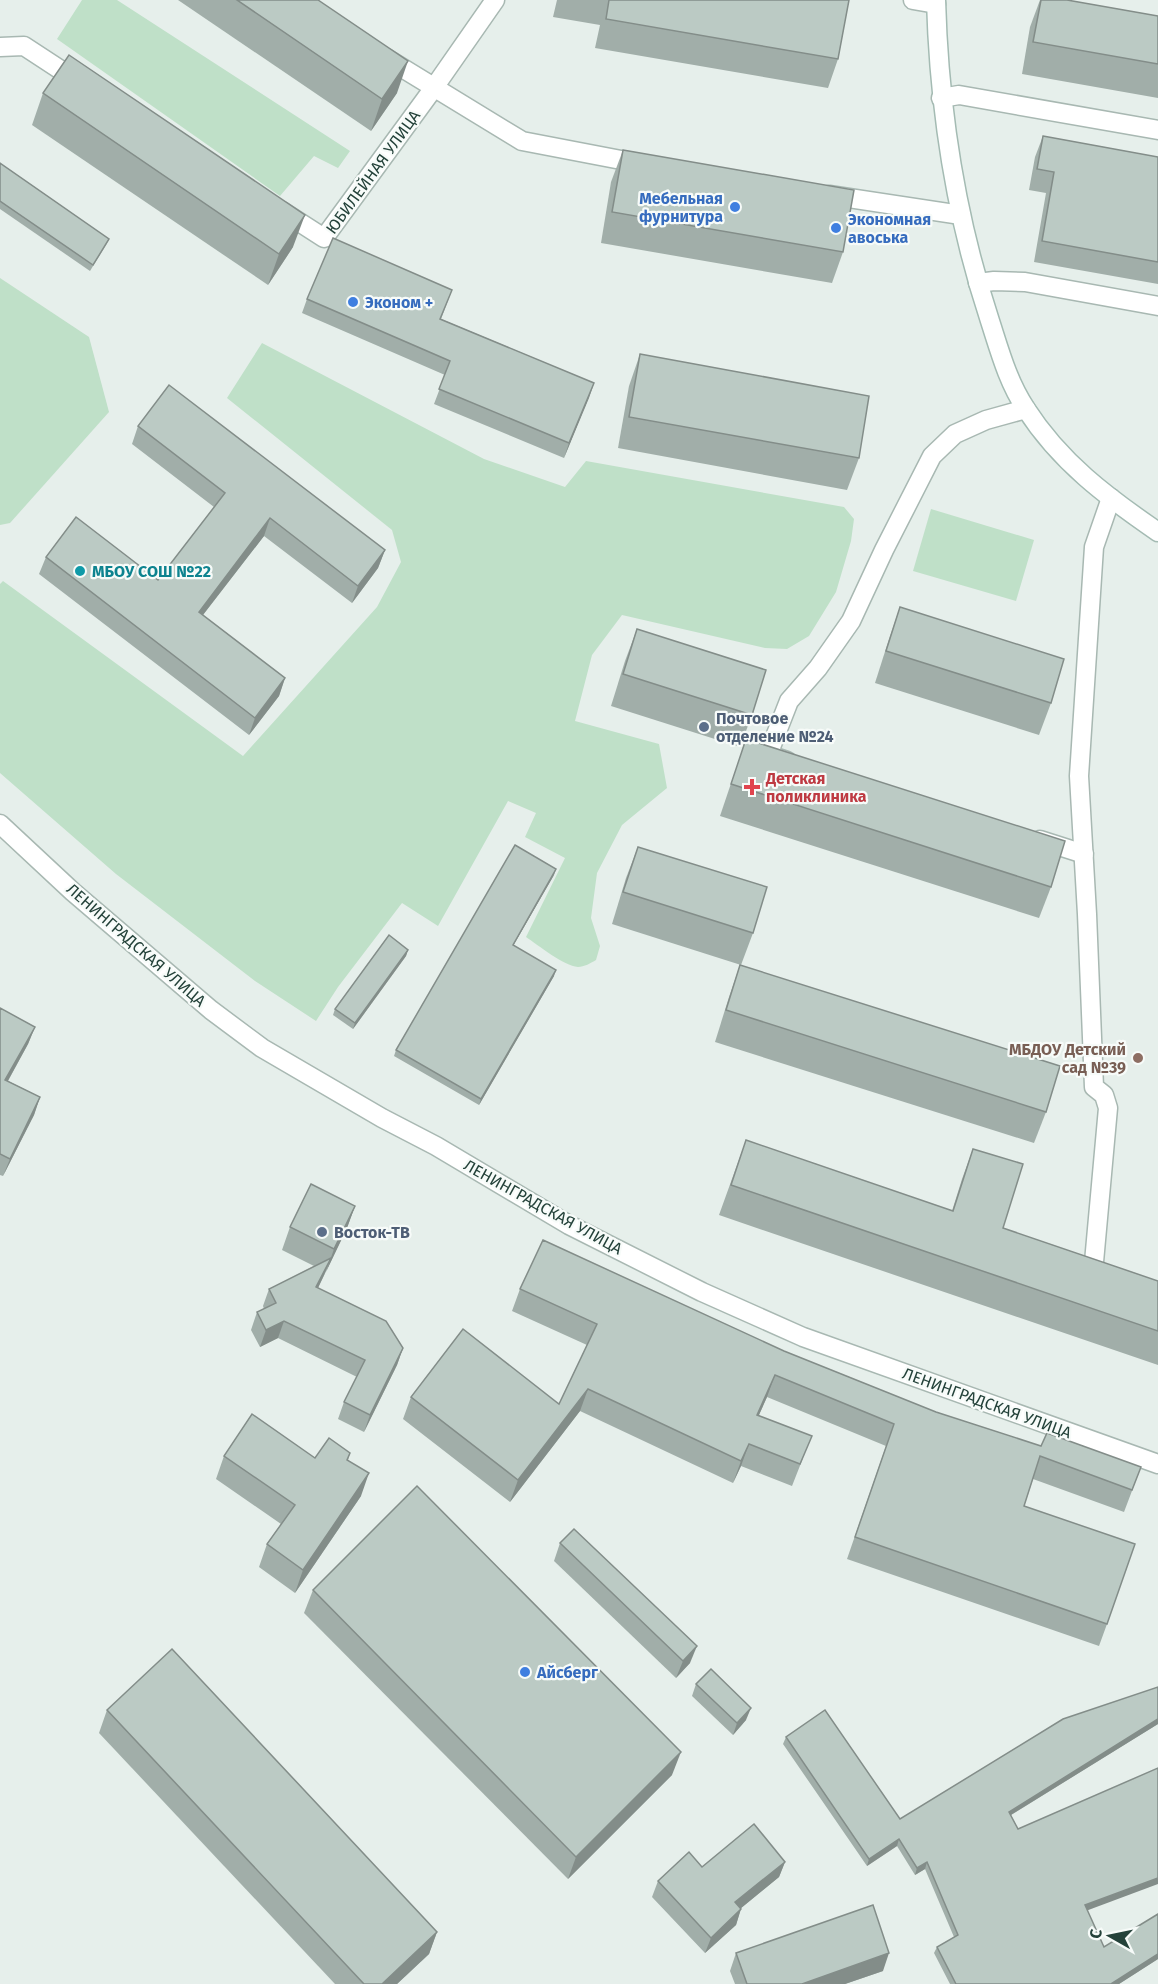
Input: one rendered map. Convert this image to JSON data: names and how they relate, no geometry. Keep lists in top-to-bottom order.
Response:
{
  "streets": {
    "street": ["ЮБИЛЕЙНАЯ УЛИЦА", "ЛЕНИНГРАДСКАЯ УЛИЦА"]
  },
  "places": {
    "other": [
      "Мебельная фурнитура",
      "Экономная авоська",
      "Эконом +",
      "МБОУ СОШ №22",
      "Почтовое отделение №24",
      "МБДОУ Детский сад №39",
      "Восток-ТВ",
      "Айсберг"
    ],
    "health": ["Детская поликлиника"]
  },
  "north": "left"
}
